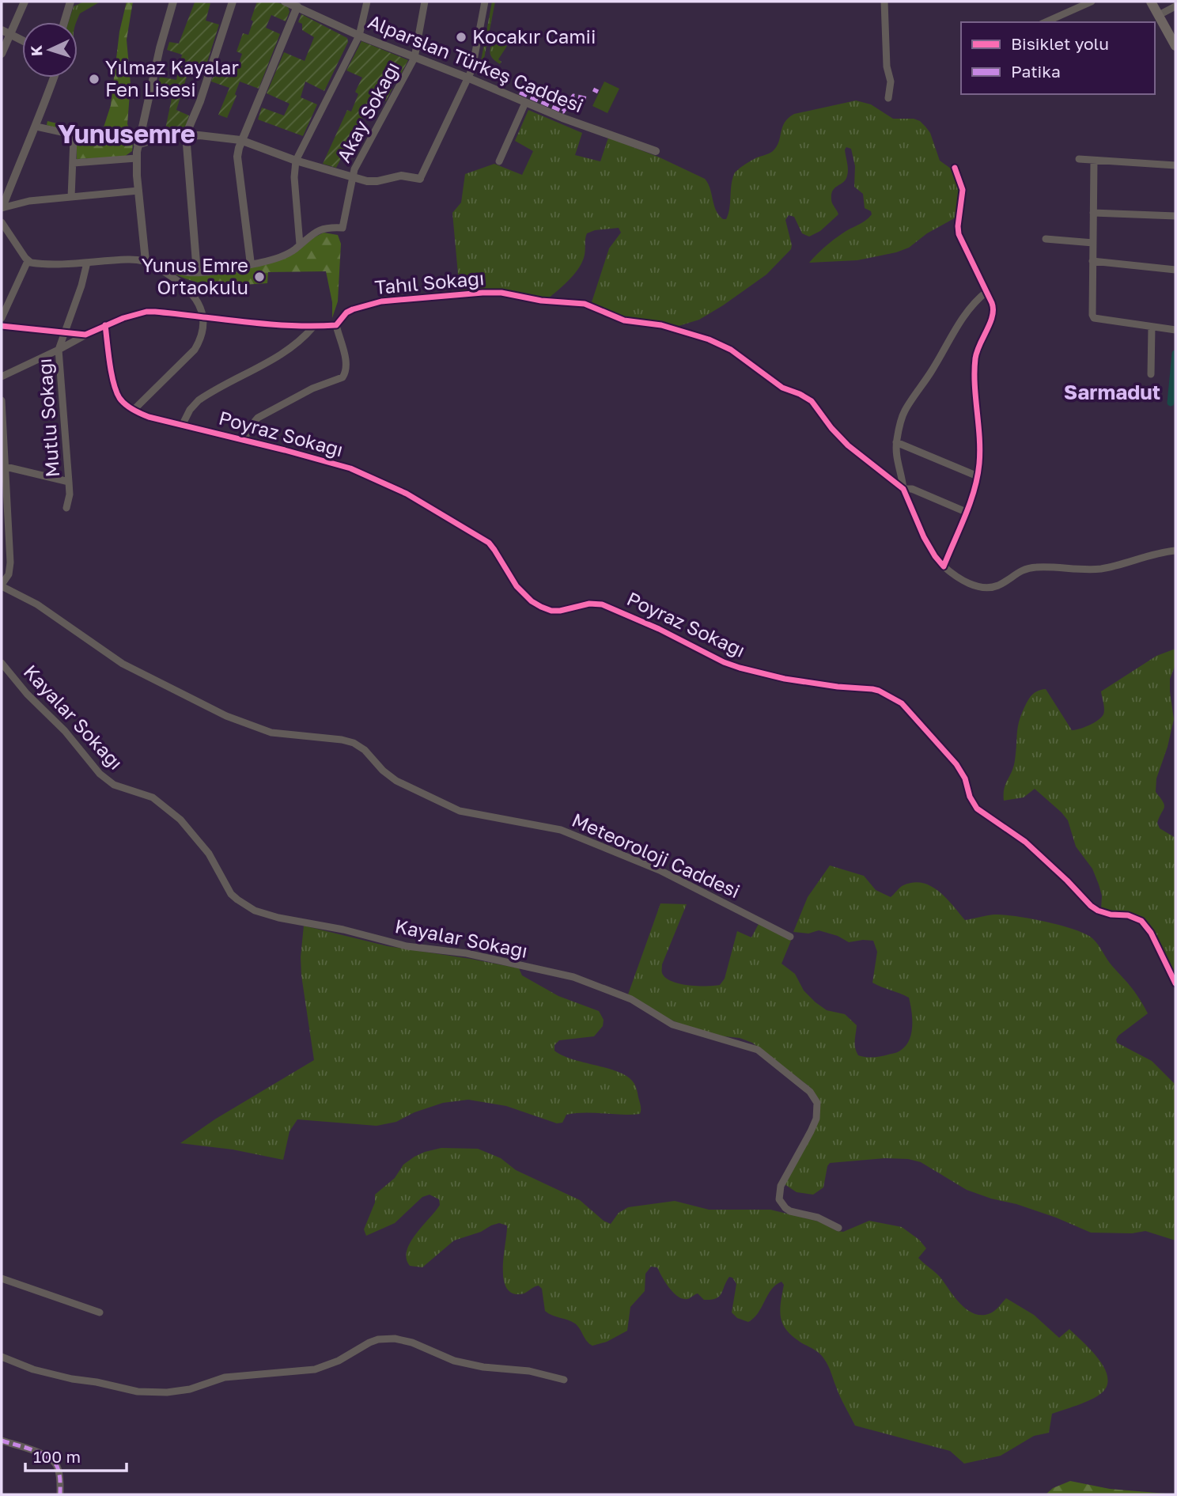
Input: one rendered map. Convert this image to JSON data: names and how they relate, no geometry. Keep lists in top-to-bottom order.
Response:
{
  "streets": {
    "street": [
      "Alparslan Türkeş Caddesi",
      "Akay Sokağı",
      "Tahıl Sokağı",
      "Mutlu Sokağı",
      "Poyraz Sokağı",
      "Kayalar Sokağı",
      "Meteoroloji Caddesi"
    ]
  },
  "crossings": [
    ["Alparslan Türkeş Caddesi", "Akay Sokağı"]
  ],
  "districts": ["Yunusemre", "Sarmadut"],
  "places": ["Kocakır Camii", "Yılmaz Kayalar Fen Lisesi", "Yunus Emre Ortaokulu"],
  "legend": ["Bisiklet yolu", "Patika"],
  "scale_bar": "100 m",
  "north": "left"
}
